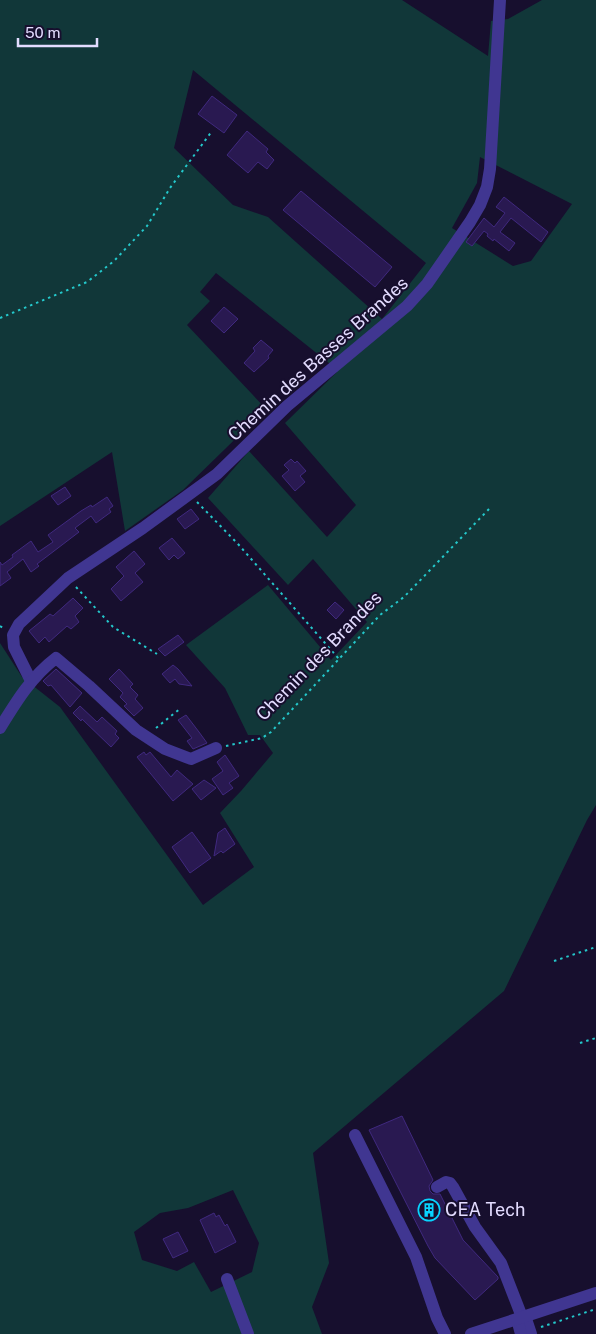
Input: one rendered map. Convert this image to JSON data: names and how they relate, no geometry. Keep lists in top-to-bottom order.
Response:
{
  "streets": {
    "street": ["Chemin des Basses Brandes"],
    "path": ["Chemin des Brandes"]
  },
  "places": {
    "building": ["CEA Tech"]
  },
  "scale_bar": "50 m"
}
